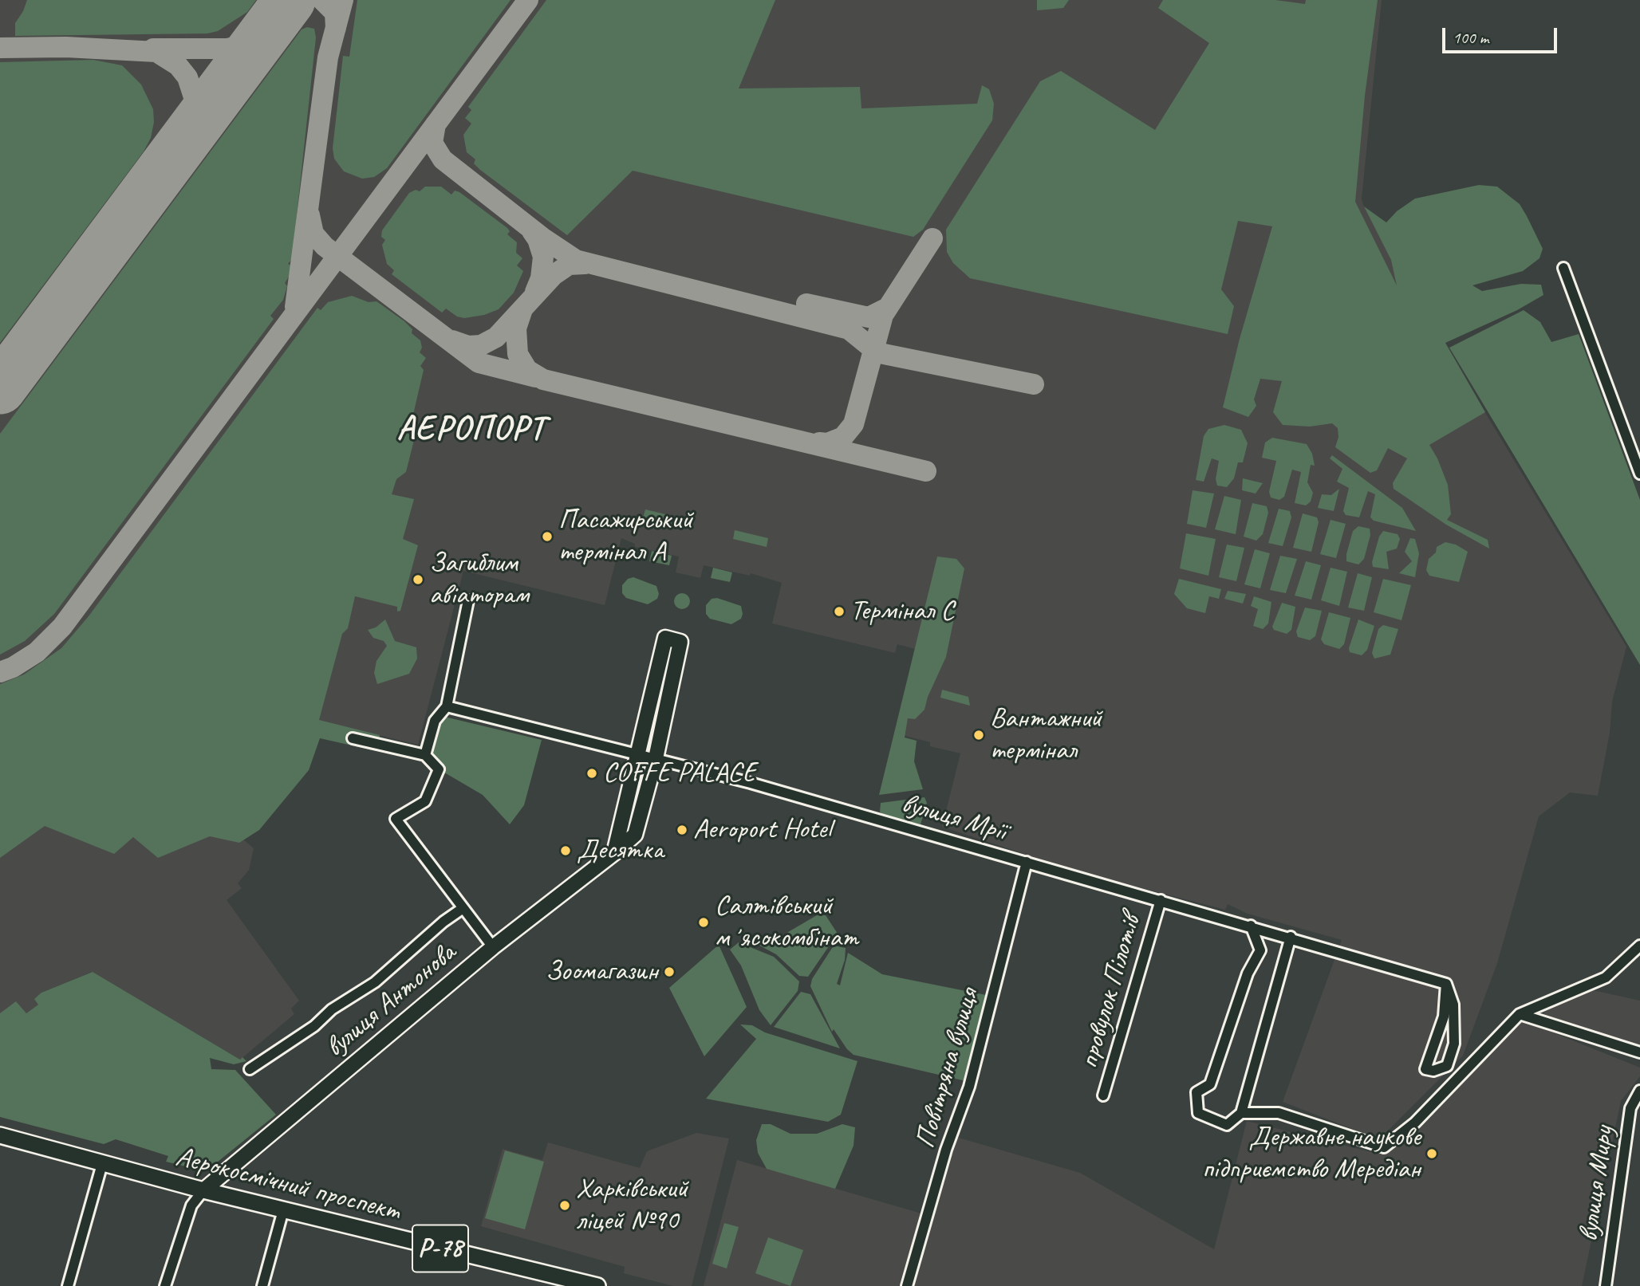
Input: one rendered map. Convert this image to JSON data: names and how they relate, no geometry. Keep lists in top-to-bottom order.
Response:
{
  "streets": {
    "highway": ["Аерокосмічний проспект", "Р-78"],
    "main road": ["вулиця Антонова"],
    "street": [
      "вулиця Мрії",
      "провулок Пілотів",
      "Повітряна вулиця",
      "вулиця Миру"
    ]
  },
  "crossings": [
    ["вулиця Мрії", "провулок Пілотів"],
    ["вулиця Мрії", "вулиця Антонова"],
    ["вулиця Мрії", "Повітряна вулиця"],
    ["вулиця Антонова", "Аерокосмічний проспект"]
  ],
  "districts": ["АЕРОПОРТ"],
  "places": [
    "Пасажирський термінал A",
    "Загиблим авіаторам",
    "Термінал C",
    "Вантажний термінал",
    "COFFE PALACE",
    "Aeroport Hotel",
    "Десятка",
    "Салтівський мʼясокомбінат",
    "Зоомагазин",
    "Державне наукове підприємство Мередіан",
    "Харківський ліцей №90"
  ],
  "scale_bar": "100 m"
}
